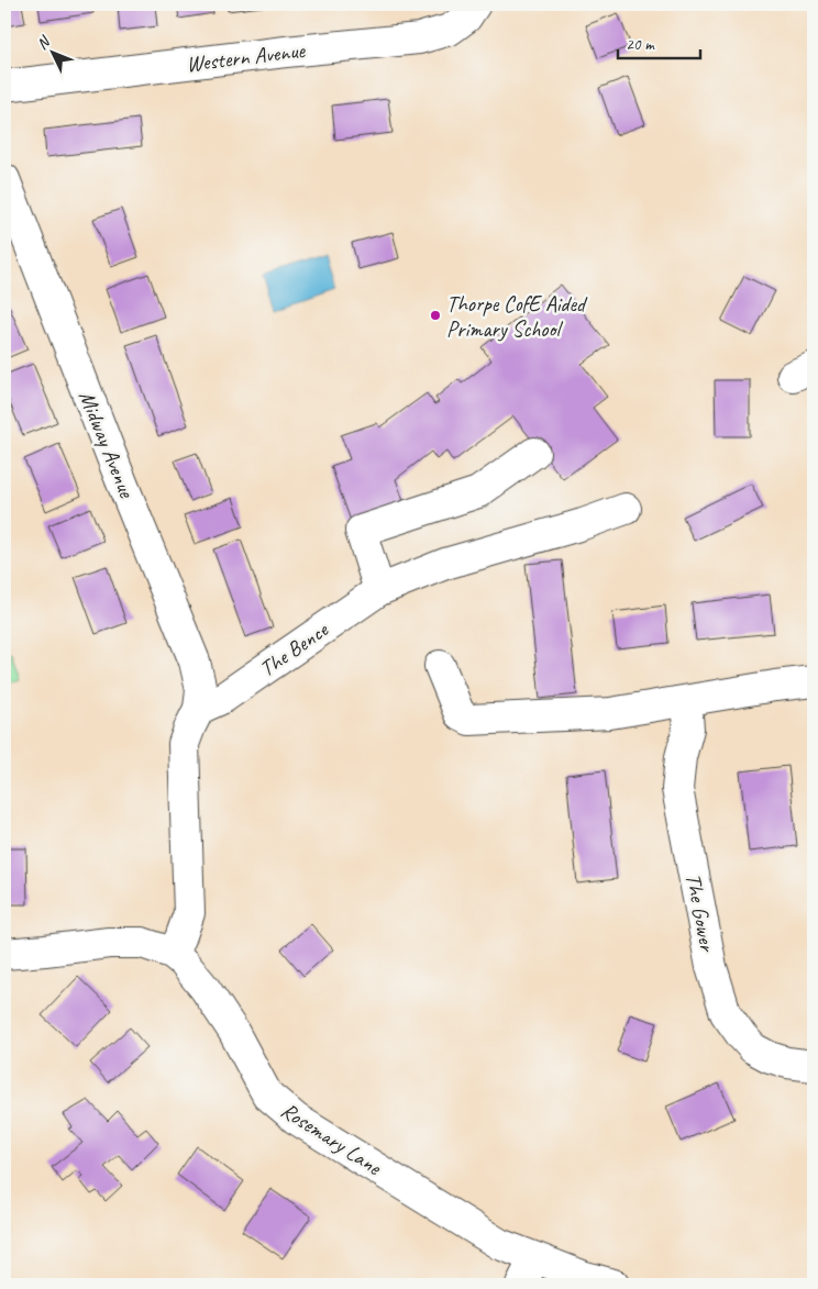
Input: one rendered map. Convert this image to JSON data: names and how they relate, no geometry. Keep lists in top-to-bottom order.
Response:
{
  "streets": {
    "street": [
      "Western Avenue",
      "Midway Avenue",
      "The Bence",
      "The Gower",
      "Rosemary Lane"
    ]
  },
  "crossings": [
    ["Midway Avenue", "The Bence"]
  ],
  "places": ["Thorpe CofE Aided Primary School"],
  "scale_bar": "20 m",
  "north": "top left"
}
